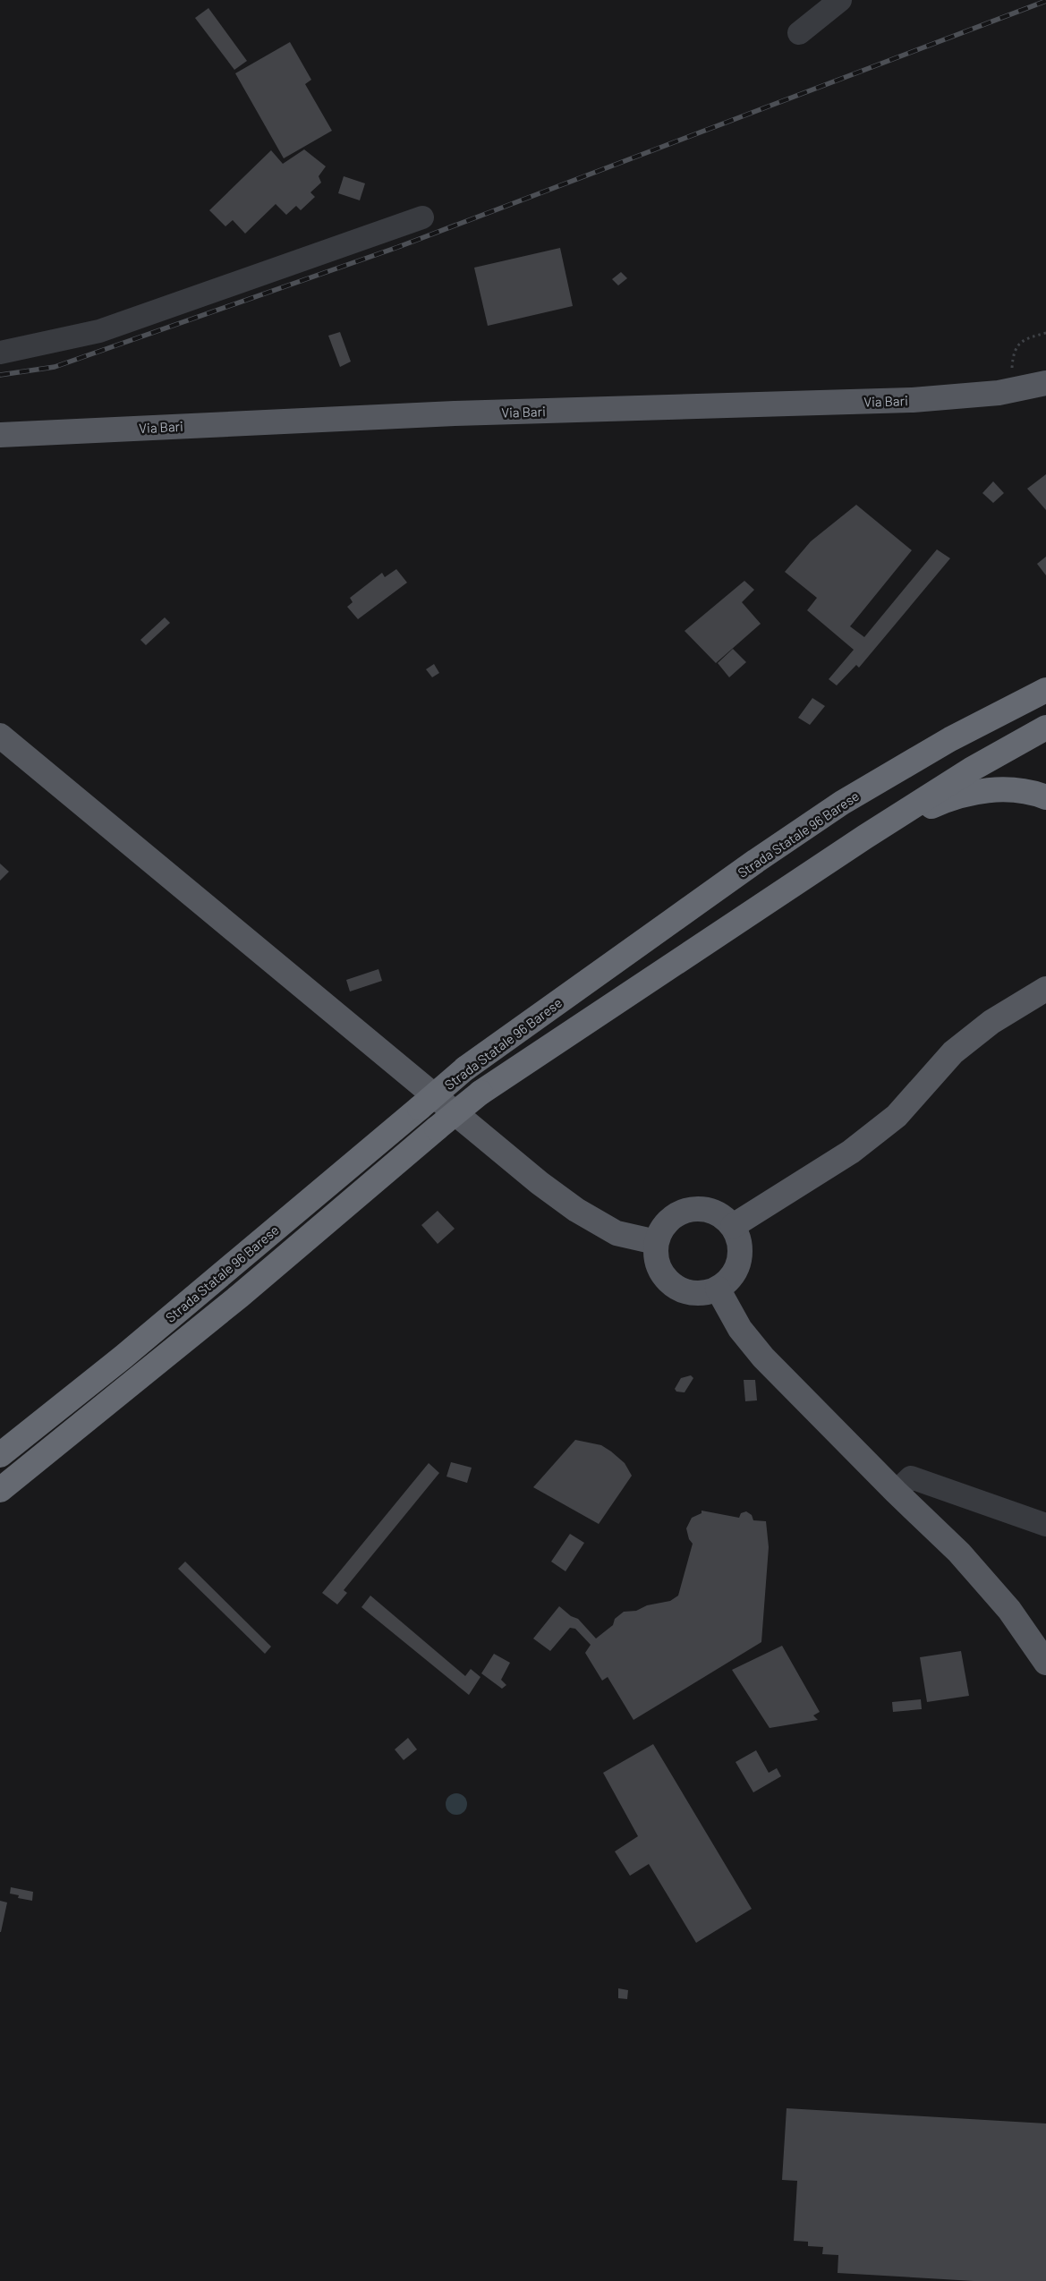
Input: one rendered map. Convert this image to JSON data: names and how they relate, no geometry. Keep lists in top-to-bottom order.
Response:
{
  "streets": {
    "highway": ["Strada Statale 96 Barese"],
    "main road": ["Via Bari"]
  }
}
